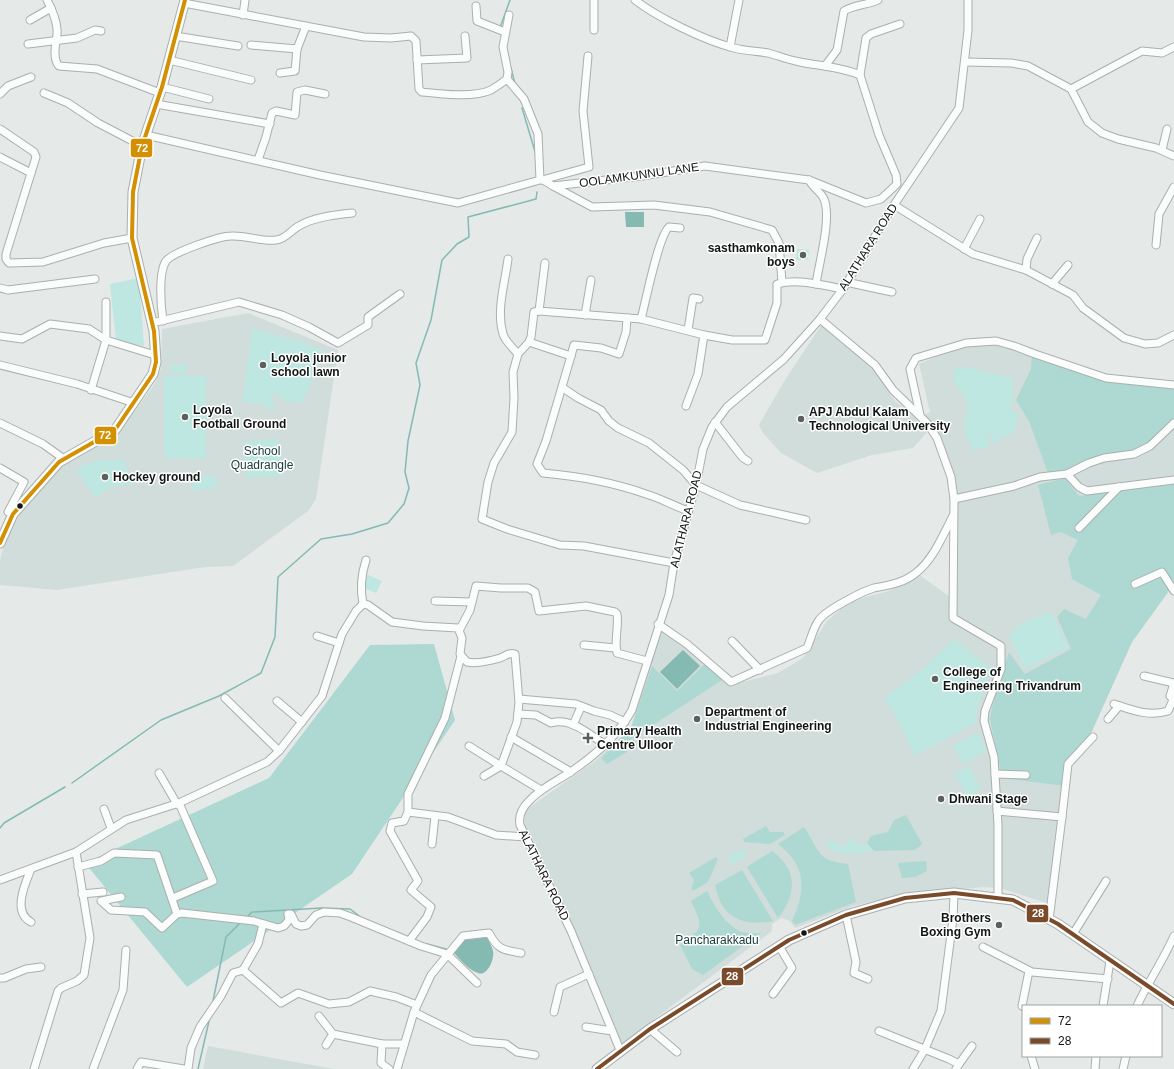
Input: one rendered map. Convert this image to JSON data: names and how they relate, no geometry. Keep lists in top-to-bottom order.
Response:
{
  "streets": {
    "street": ["OOLAMKUNNU LANE", "ALATHARA ROAD"]
  },
  "parks": ["School Quadrangle", "Pancharakkadu"],
  "places": {
    "other": [
      "sasthamkonam boys",
      "Loyola junior school lawn",
      "Loyola Football Ground",
      "APJ Abdul Kalam Technological University",
      "Hockey ground",
      "College of Engineering Trivandrum",
      "Department of Industrial Engineering",
      "Dhwani Stage",
      "Brothers Boxing Gym"
    ],
    "health": ["Primary Health Centre Ulloor"]
  },
  "lines": ["transit line 72", "transit line 28"],
  "legend": ["72", "28"]
}
